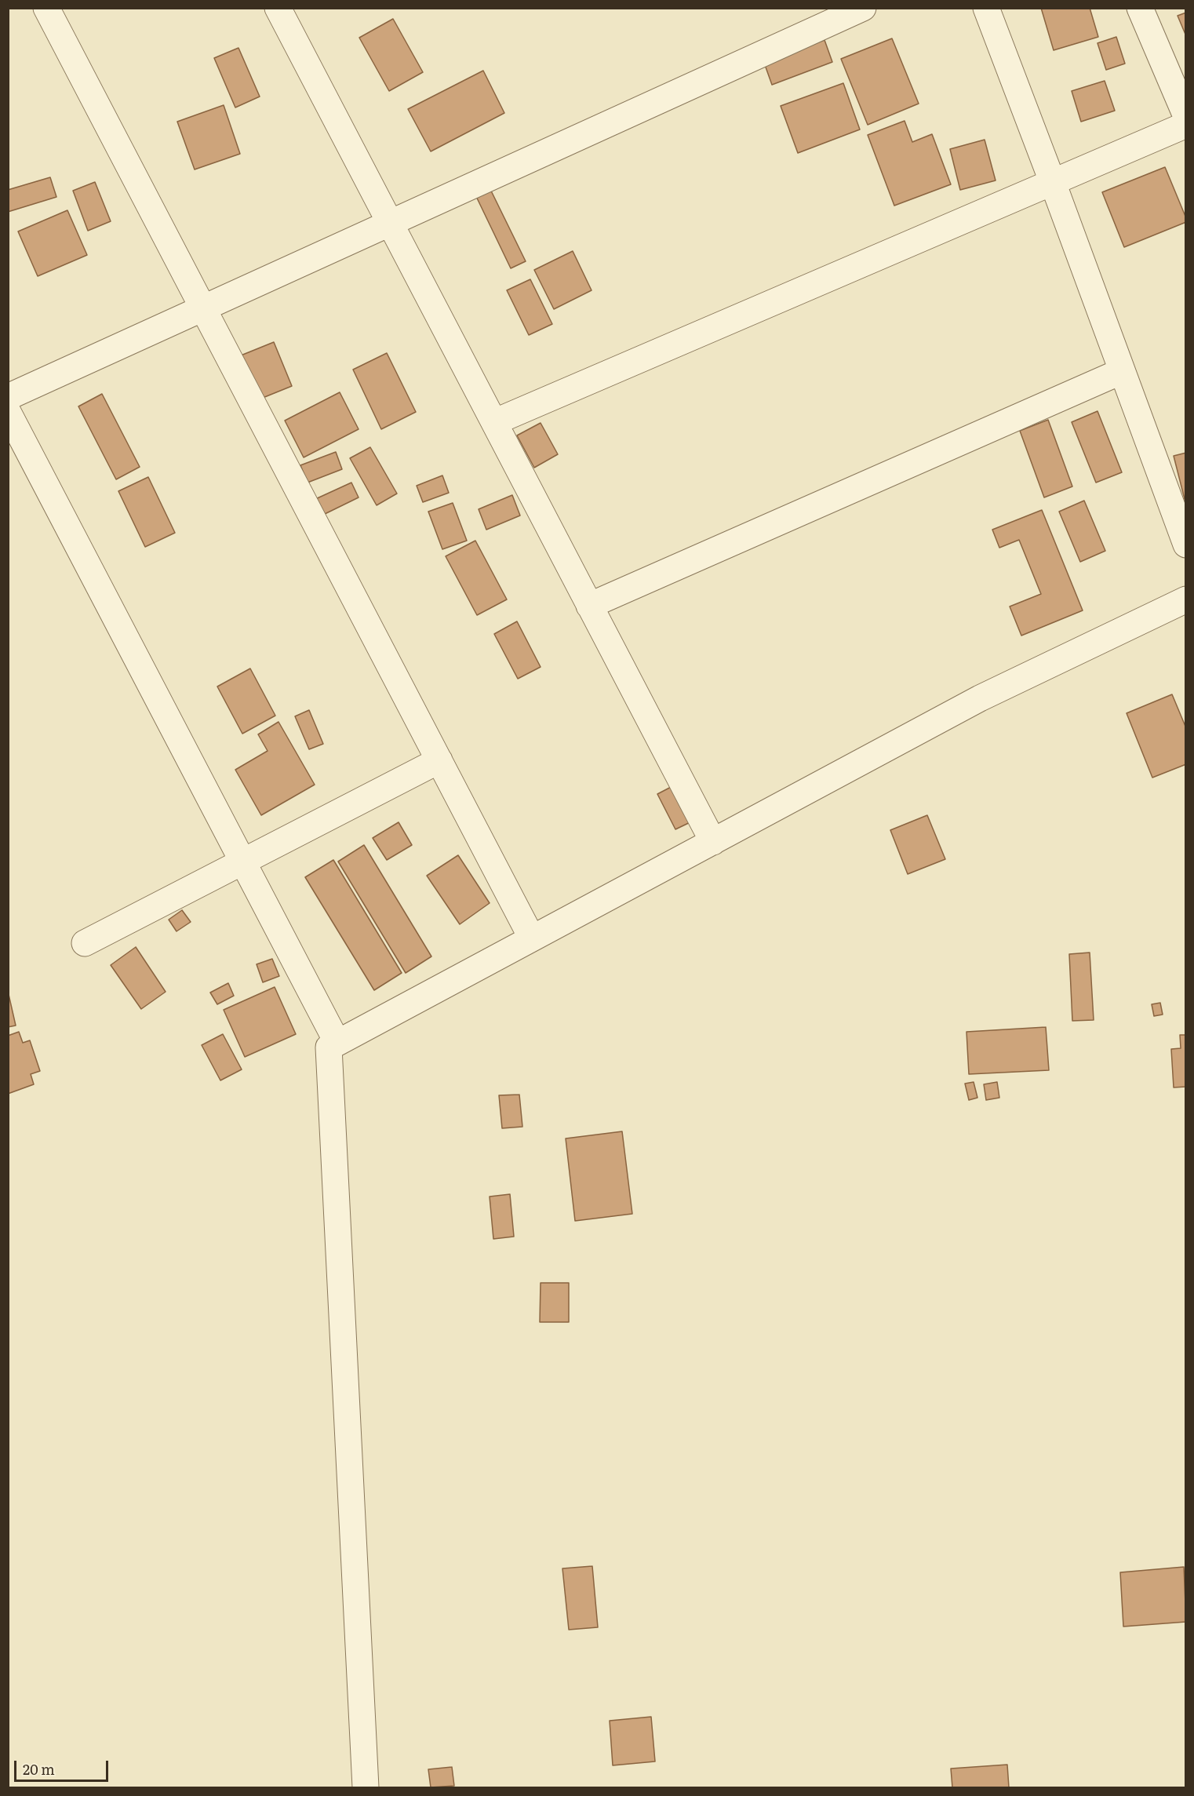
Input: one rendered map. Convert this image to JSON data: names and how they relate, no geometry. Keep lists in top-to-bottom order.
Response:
{
  "scale_bar": "20 m"
}
